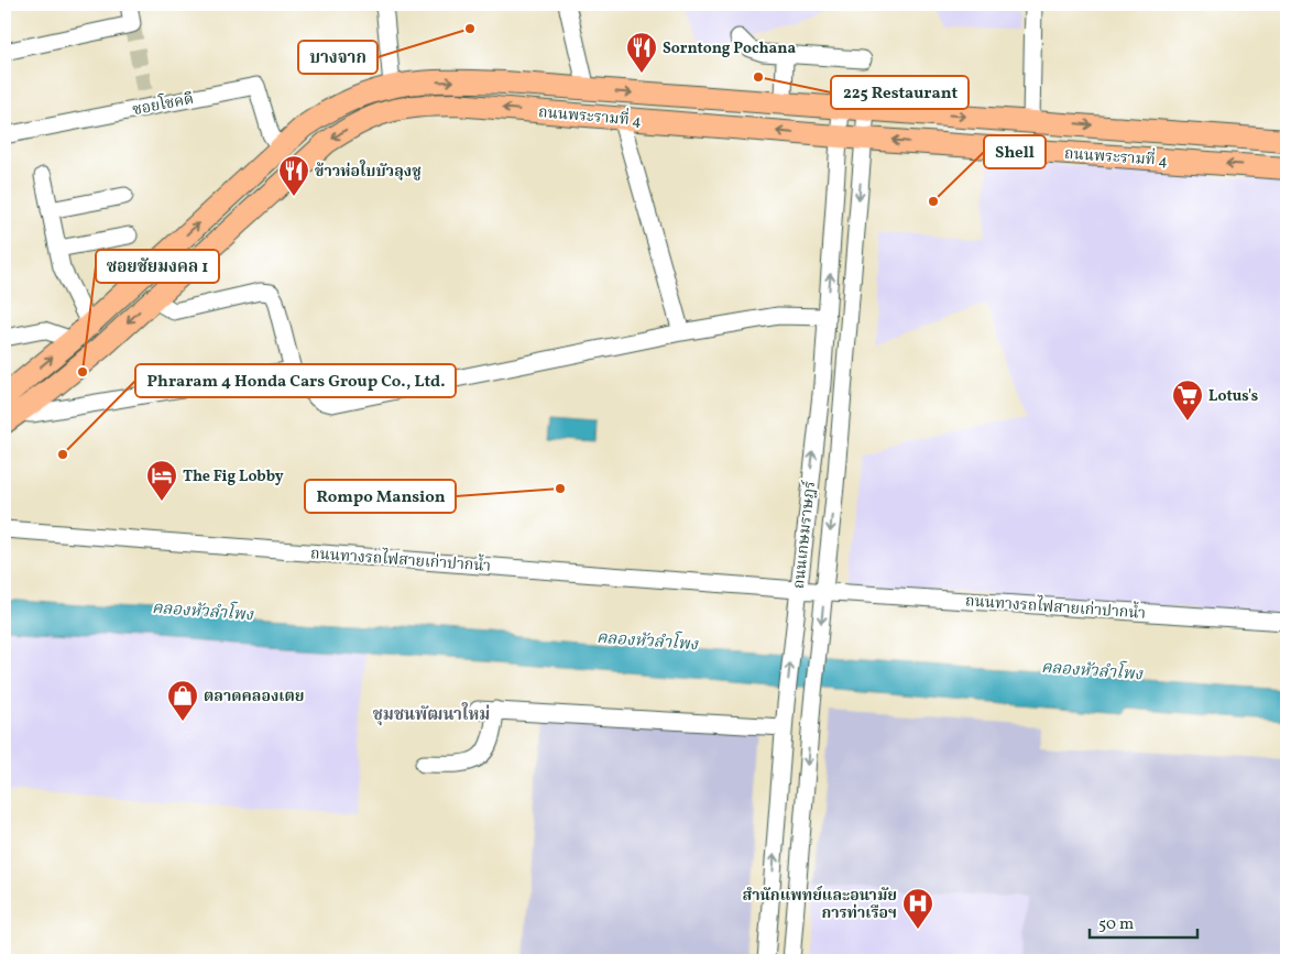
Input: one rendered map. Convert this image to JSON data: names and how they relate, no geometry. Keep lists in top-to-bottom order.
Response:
{
  "streets": {
    "main road": ["ถนนพระรามที่ 4"],
    "street": ["ซอยโชคดี", "ถนนเกษมราษฎร์", "ถนนทางรถไฟสายเก่าปากน้ำ"]
  },
  "crossings": [
    ["ซอยโชคดี", "ถนนพระรามที่ 4"],
    ["ถนนพระรามที่ 4", "ถนนเกษมราษฎร์"],
    ["ถนนเกษมราษฎร์", "ถนนทางรถไฟสายเก่าปากน้ำ"]
  ],
  "districts": ["ชุมชนพัฒนาใหม่"],
  "water": ["คลองหัวลำโพง"],
  "places": {
    "other": [
      "บางจาก",
      "225 Restaurant",
      "Shell",
      "ซอยชัยมงคล 1",
      "Phraram 4 Honda Cars Group Co., Ltd.",
      "Rompo Mansion"
    ],
    "restaurant": ["Sorntong Pochana", "ข้าวห่อใบบัวลุงชู"],
    "supermarket": ["Lotus's"],
    "hotel": ["The Fig Lobby"],
    "shop": ["ตลาดคลองเตย"],
    "hospital": ["สำนักแพทย์และอนามัย การท่าเรือฯ"]
  },
  "scale_bar": "50 m"
}
